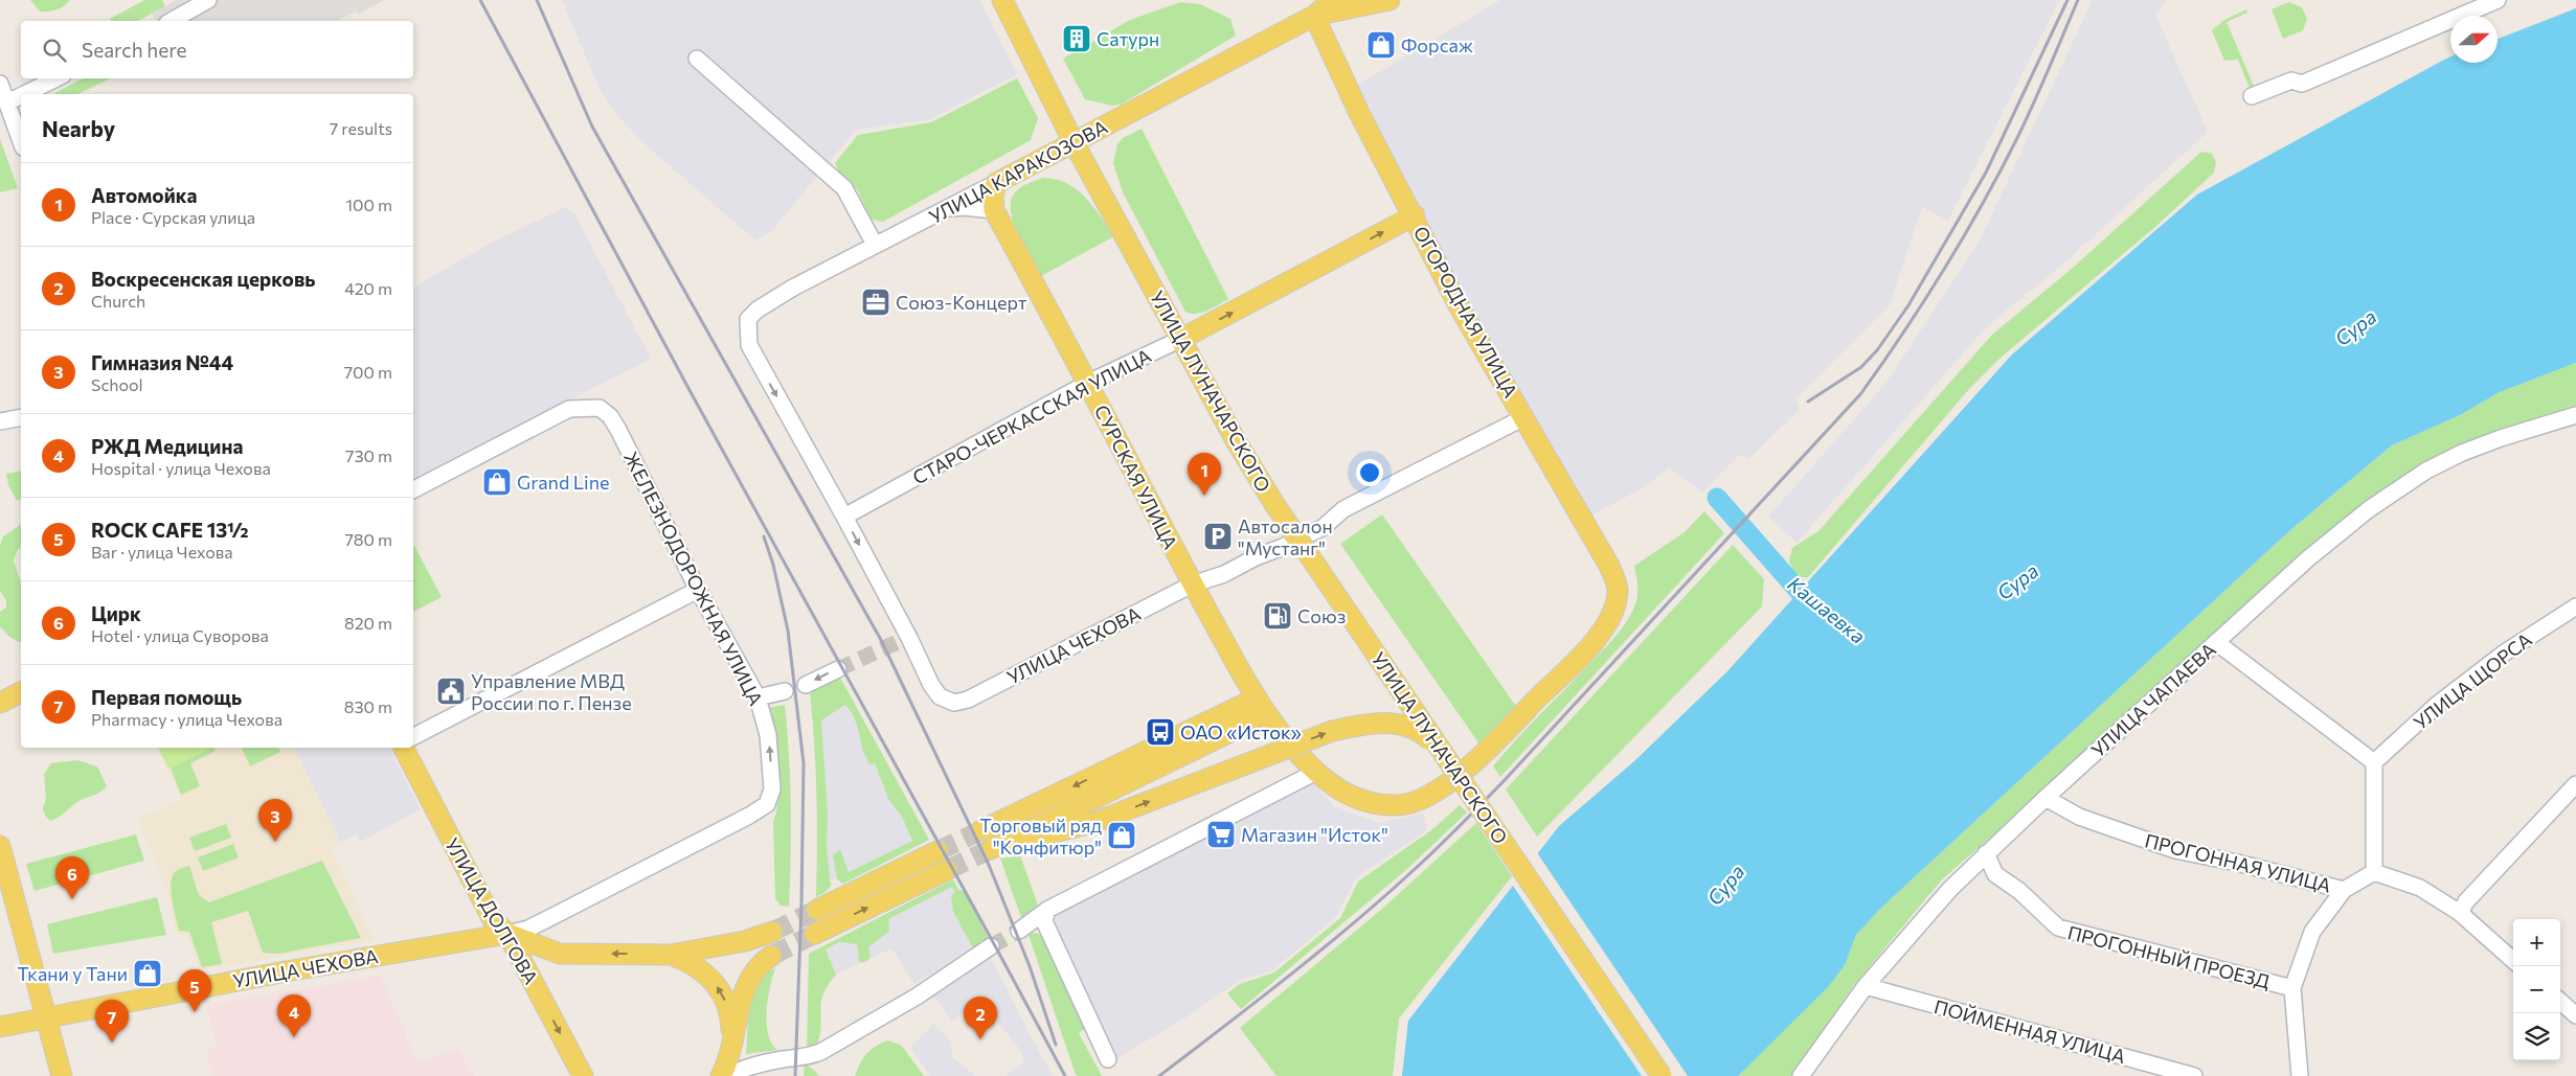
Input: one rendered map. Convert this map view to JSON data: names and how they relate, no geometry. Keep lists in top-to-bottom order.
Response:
{
  "streets": {
    "main road": [
      "УЛИЦА КАРАКОЗОВА",
      "ОГОРОДНАЯ УЛИЦА",
      "УЛИЦА ЛУНАЧАРСКОГО",
      "СТАРО-ЧЕРКАССКАЯ УЛИЦА",
      "СУРСКАЯ УЛИЦА",
      "УЛИЦА ЧЕХОВА",
      "УЛИЦА ДОЛГОВА"
    ],
    "street": [
      "ЖЕЛЕЗНОДОРОЖНАЯ УЛИЦА",
      "УЛИЦА ЩОРСА",
      "УЛИЦА ЧАПАЕВА",
      "ПРОГОННАЯ УЛИЦА",
      "ПРОГОННЫЙ ПРОЕЗД",
      "ПОЙМЕННАЯ УЛИЦА"
    ]
  },
  "crossings": [
    ["УЛИЦА КАРАКОЗОВА", "ОГОРОДНАЯ УЛИЦА"],
    ["УЛИЦА КАРАКОЗОВА", "УЛИЦА ЛУНАЧАРСКОГО"],
    ["УЛИЦА КАРАКОЗОВА", "СТАРО-ЧЕРКАССКАЯ УЛИЦА"],
    ["УЛИЦА КАРАКОЗОВА", "УЛИЦА ЧЕХОВА"],
    ["ОГОРОДНАЯ УЛИЦА", "СТАРО-ЧЕРКАССКАЯ УЛИЦА"],
    ["ОГОРОДНАЯ УЛИЦА", "СУРСКАЯ УЛИЦА"],
    ["ОГОРОДНАЯ УЛИЦА", "УЛИЦА ЧЕХОВА"],
    ["УЛИЦА ЛУНАЧАРСКОГО", "СТАРО-ЧЕРКАССКАЯ УЛИЦА"],
    ["СТАРО-ЧЕРКАССКАЯ УЛИЦА", "СУРСКАЯ УЛИЦА"],
    ["СТАРО-ЧЕРКАССКАЯ УЛИЦА", "УЛИЦА ЧЕХОВА"],
    ["СУРСКАЯ УЛИЦА", "УЛИЦА ЧЕХОВА"],
    ["ЖЕЛЕЗНОДОРОЖНАЯ УЛИЦА", "УЛИЦА ЧЕХОВА"],
    ["УЛИЦА ЧЕХОВА", "УЛИЦА ДОЛГОВА"],
    ["УЛИЦА ЧАПАЕВА", "ПРОГОННАЯ УЛИЦА"],
    ["УЛИЦА ЧАПАЕВА", "ПРОГОННЫЙ ПРОЕЗД"],
    ["УЛИЦА ЧАПАЕВА", "ПОЙМЕННАЯ УЛИЦА"]
  ],
  "one_way": ["СТАРО-ЧЕРКАССКАЯ УЛИЦА"],
  "water": ["Сура", "Кашаевка"],
  "places": {
    "building": ["Сатурн"],
    "shop": [
      "Форсаж",
      "Grand Line",
      "Торговый ряд \"Конфитюр\"",
      "Ткани у Тани"
    ],
    "office": ["Союз-Концерт"],
    "parking": ["Автосалон \"Мустанг\""],
    "fuel station": ["Союз"],
    "public building": ["Управление МВД России по г. Пензе"],
    "bus stop": ["ОАО «Исток»"],
    "supermarket": ["Магазин \"Исток\""]
  },
  "north": "right",
  "page": {
    "search": "Search here",
    "heading": ["Nearby", "7 results"],
    "list": [
      {
        "mark": "1",
        "name": "Автомойка",
        "note": "Place · Сурская улица",
        "value": "100 m"
      },
      {
        "mark": "2",
        "name": "Воскресенская церковь",
        "note": "Church",
        "value": "420 m"
      },
      {
        "mark": "3",
        "name": "Гимназия №44",
        "note": "School",
        "value": "700 m"
      },
      {
        "mark": "4",
        "name": "РЖД Медицина",
        "note": "Hospital · улица Чехова",
        "value": "730 m"
      },
      {
        "mark": "5",
        "name": "ROCK CAFE 13½",
        "note": "Bar · улица Чехова",
        "value": "780 m"
      },
      {
        "mark": "6",
        "name": "Цирк",
        "note": "Hotel · улица Суворова",
        "value": "820 m"
      },
      {
        "mark": "7",
        "name": "Первая помощь",
        "note": "Pharmacy · улица Чехова",
        "value": "830 m"
      }
    ],
    "pins": [
      "1",
      "3",
      "6",
      "5",
      "4",
      "2",
      "7"
    ],
    "map_buttons": ["+", "−"]
  }
}
